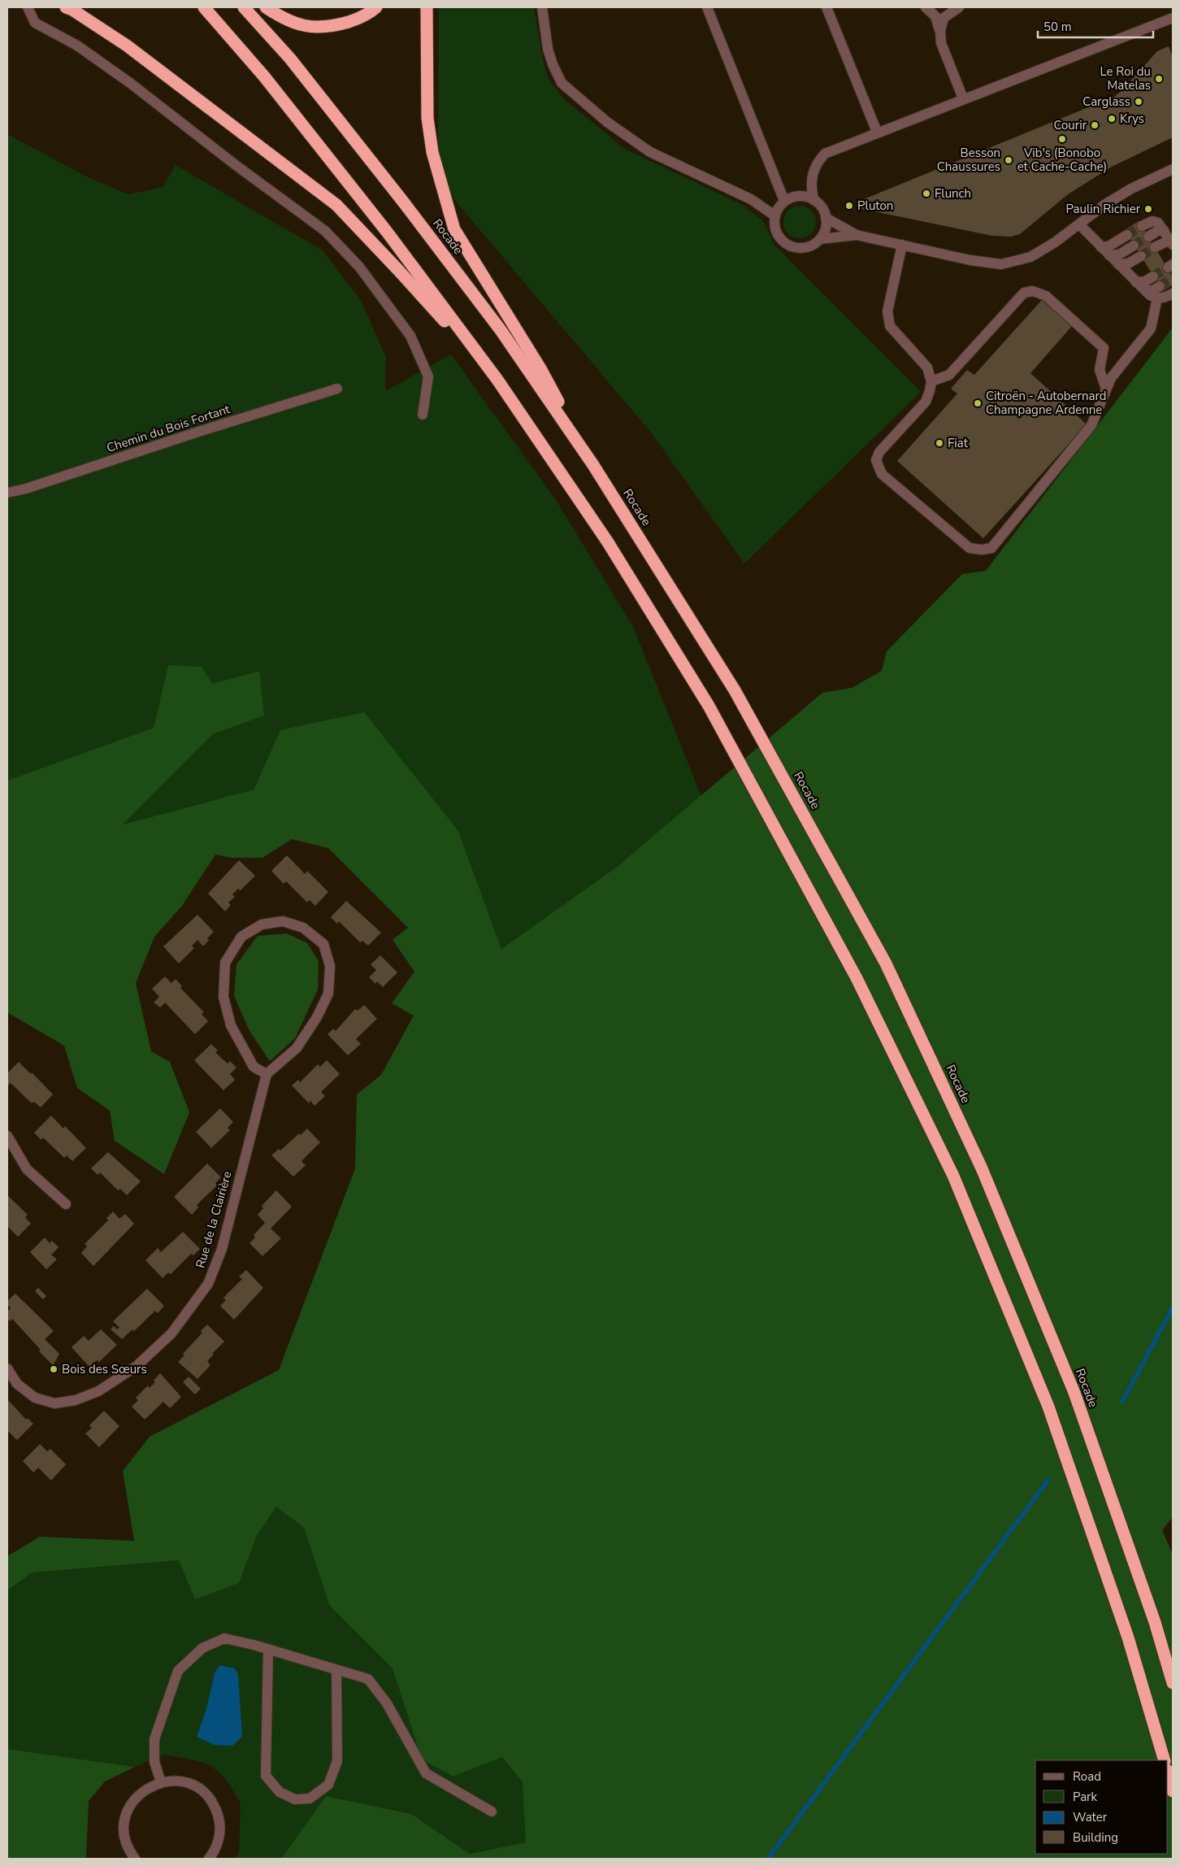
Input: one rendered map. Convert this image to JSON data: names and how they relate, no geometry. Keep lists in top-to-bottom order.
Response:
{
  "streets": {
    "highway": ["Rocade"],
    "street": ["Chemin du Bois Fortant", "Rue de la Clairière"]
  },
  "places": [
    "Le Roi du Matelas",
    "Carglass",
    "Krys",
    "Courir",
    "Vib's (Bonobo et Cache-Cache)",
    "Besson Chaussures",
    "Flunch",
    "Pluton",
    "Paulin Richier",
    "Citroën - Autobernard Champagne Ardenne",
    "Fiat",
    "Bois des Sœurs"
  ],
  "legend": [
    "Road",
    "Park",
    "Water",
    "Building"
  ],
  "scale_bar": "50 m"
}
